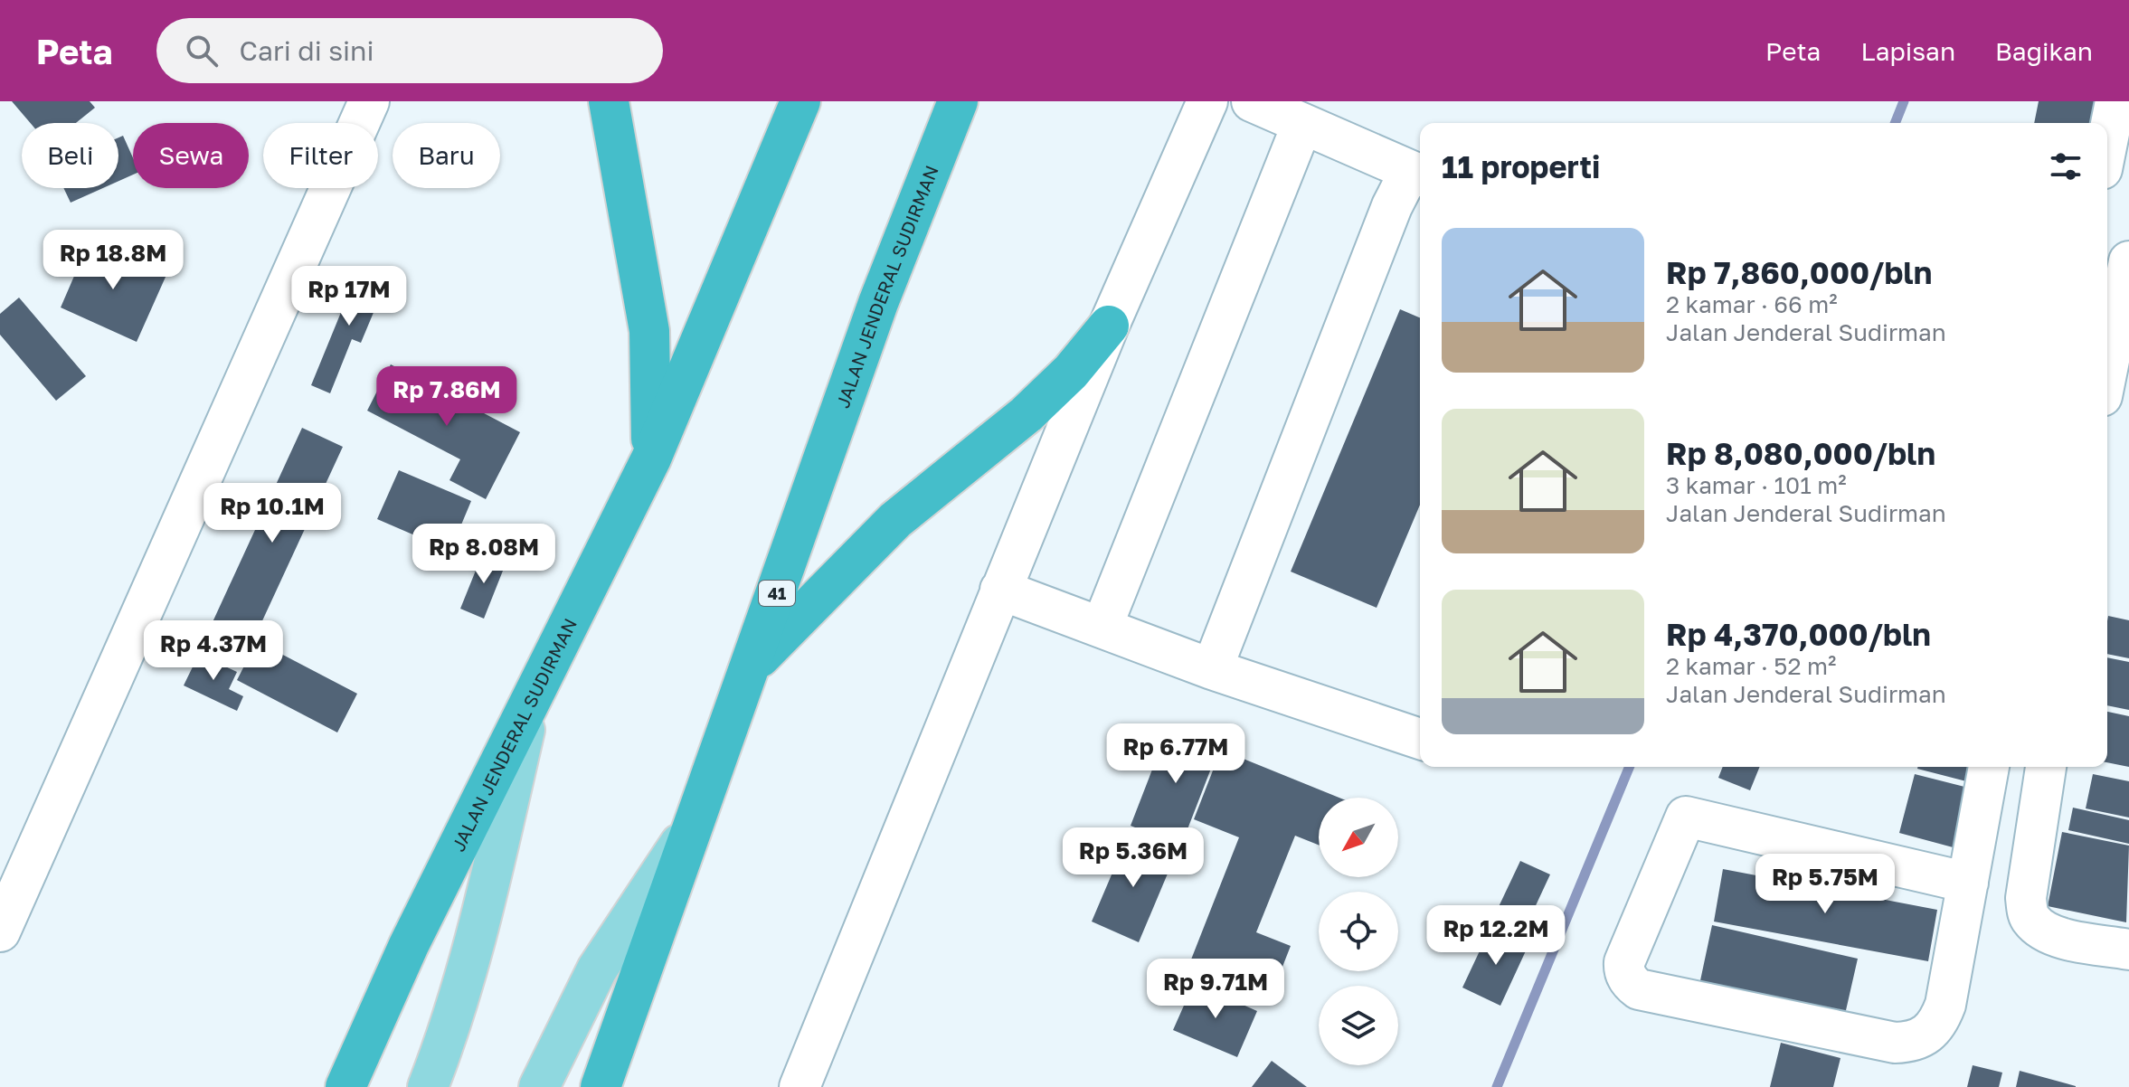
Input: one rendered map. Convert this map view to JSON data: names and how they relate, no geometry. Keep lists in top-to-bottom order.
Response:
{
  "streets": {
    "highway": ["JALAN JENDERAL SUDIRMAN", "41"]
  },
  "north": "bottom left",
  "page": {
    "header": "Peta",
    "search": "Cari di sini",
    "nav": ["Peta", "Lapisan", "Bagikan"],
    "chip": [
      "Beli",
      "Sewa",
      "Filter",
      "Baru"
    ],
    "heading": "11 properti",
    "list": [
      {
        "name": "Rp 7,860,000/bln",
        "note": "2 kamar · 66 m² · Jalan Jenderal Sudirman"
      },
      {
        "name": "Rp 8,080,000/bln",
        "note": "3 kamar · 101 m² · Jalan Jenderal Sudirman"
      },
      {
        "name": "Rp 4,370,000/bln",
        "note": "2 kamar · 52 m² · Jalan Jenderal Sudirman"
      }
    ],
    "price": [
      "Rp 18.8M",
      "Rp 17M",
      "Rp 7.86M",
      "Rp 10.1M",
      "Rp 8.08M",
      "Rp 4.37M",
      "Rp 6.77M",
      "Rp 5.36M",
      "Rp 5.75M",
      "Rp 12.2M",
      "Rp 9.71M"
    ]
  }
}
